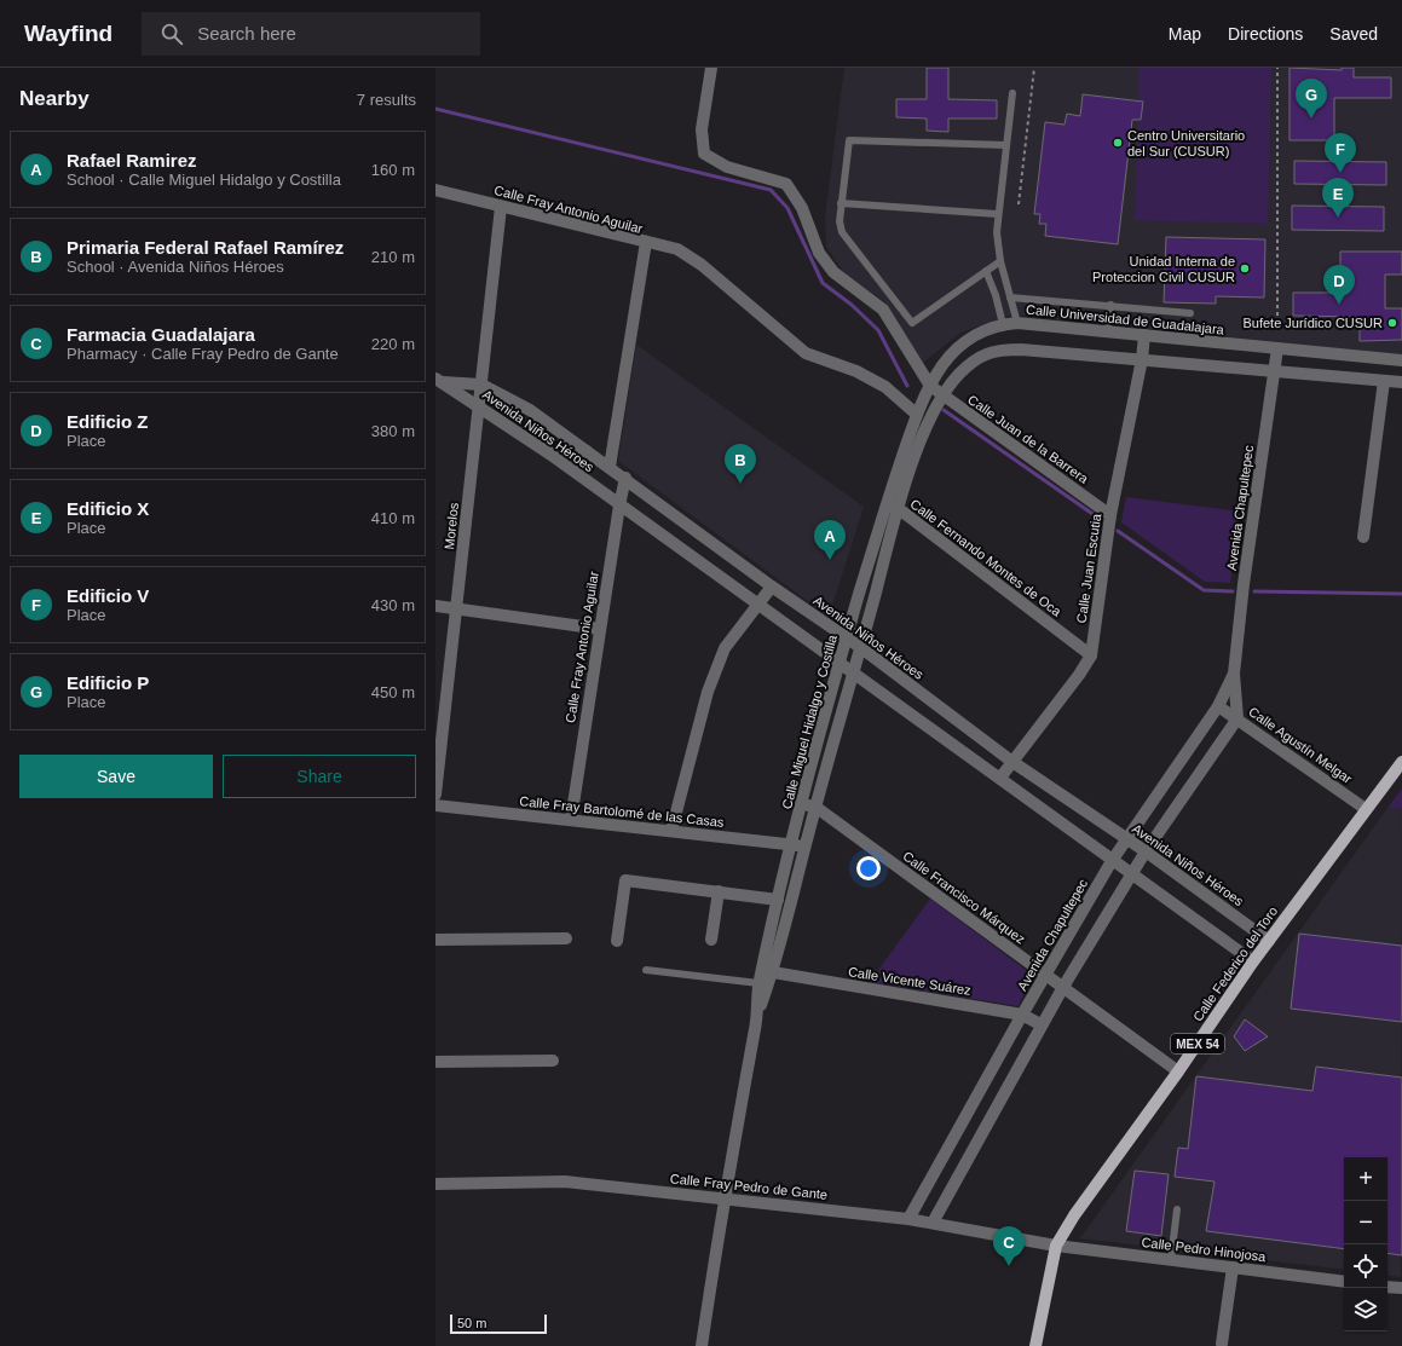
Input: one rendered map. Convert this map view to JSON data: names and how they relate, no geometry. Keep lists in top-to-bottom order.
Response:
{
  "streets": {
    "main road": ["Calle Federico del Toro", "MEX 54"],
    "street": [
      "Calle Fray Antonio Aguilar",
      "Calle Universidad de Guadalajara",
      "Avenida Niños Héroes",
      "Calle Juan de la Barrera",
      "Avenida Chapultepec",
      "Morelos",
      "Calle Fernando Montes de Oca",
      "Calle Juan Escutia",
      "Calle Miguel Hidalgo y Costilla",
      "Calle Agustín Melgar",
      "Calle Fray Bartolomé de las Casas",
      "Calle Francisco Márquez",
      "Calle Vicente Suárez",
      "Calle Fray Pedro de Gante",
      "Calle Pedro Hinojosa"
    ]
  },
  "crossings": [
    ["Calle Fray Antonio Aguilar", "Avenida Niños Héroes"],
    ["Calle Fray Antonio Aguilar", "Morelos"],
    ["Calle Fray Antonio Aguilar", "Calle Fray Bartolomé de las Casas"],
    ["Calle Universidad de Guadalajara", "Calle Juan de la Barrera"],
    ["Calle Universidad de Guadalajara", "Avenida Chapultepec"],
    ["Calle Universidad de Guadalajara", "Calle Juan Escutia"],
    ["Calle Universidad de Guadalajara", "Calle Miguel Hidalgo y Costilla"],
    ["Avenida Niños Héroes", "Avenida Chapultepec"],
    ["Avenida Niños Héroes", "Morelos"],
    ["Avenida Niños Héroes", "Calle Juan Escutia"],
    ["Avenida Niños Héroes", "Calle Miguel Hidalgo y Costilla"],
    ["Avenida Niños Héroes", "Calle Federico del Toro"],
    ["Calle Juan de la Barrera", "Calle Juan Escutia"],
    ["Calle Juan de la Barrera", "Calle Miguel Hidalgo y Costilla"],
    ["Avenida Chapultepec", "Calle Agustín Melgar"],
    ["Avenida Chapultepec", "Calle Francisco Márquez"],
    ["Avenida Chapultepec", "Calle Vicente Suárez"],
    ["Avenida Chapultepec", "Calle Fray Pedro de Gante"],
    ["Calle Fernando Montes de Oca", "Calle Juan Escutia"],
    ["Calle Fernando Montes de Oca", "Calle Miguel Hidalgo y Costilla"],
    ["Calle Miguel Hidalgo y Costilla", "Calle Fray Bartolomé de las Casas"],
    ["Calle Miguel Hidalgo y Costilla", "Calle Francisco Márquez"],
    ["Calle Miguel Hidalgo y Costilla", "Calle Vicente Suárez"],
    ["Calle Miguel Hidalgo y Costilla", "Calle Fray Pedro de Gante"],
    ["Calle Agustín Melgar", "Calle Federico del Toro"],
    ["Calle Francisco Márquez", "Calle Federico del Toro"],
    ["Calle Federico del Toro", "Calle Fray Pedro de Gante"],
    ["Calle Federico del Toro", "Calle Pedro Hinojosa"],
    ["Calle Fray Pedro de Gante", "Calle Pedro Hinojosa"]
  ],
  "places": ["Centro Universitario del Sur (CUSUR)", "Unidad Interna de Proteccion Civil CUSUR", "Bufete Jurídico CUSUR"],
  "scale_bar": "50 m",
  "page": {
    "header": "Wayfind",
    "search": "Search here",
    "nav": ["Map", "Directions", "Saved"],
    "heading": ["Nearby", "7 results"],
    "pins": [
      "G",
      "F",
      "E",
      "D",
      "B",
      "A",
      "C"
    ],
    "list": [
      {
        "mark": "A",
        "name": "Rafael Ramirez",
        "note": "School · Calle Miguel Hidalgo y Costilla",
        "value": "160 m"
      },
      {
        "mark": "B",
        "name": "Primaria Federal Rafael Ramírez",
        "note": "School · Avenida Niños Héroes",
        "value": "210 m"
      },
      {
        "mark": "C",
        "name": "Farmacia Guadalajara",
        "note": "Pharmacy · Calle Fray Pedro de Gante",
        "value": "220 m"
      },
      {
        "mark": "D",
        "name": "Edificio Z",
        "note": "Place",
        "value": "380 m"
      },
      {
        "mark": "E",
        "name": "Edificio X",
        "note": "Place",
        "value": "410 m"
      },
      {
        "mark": "F",
        "name": "Edificio V",
        "note": "Place",
        "value": "430 m"
      },
      {
        "mark": "G",
        "name": "Edificio P",
        "note": "Place",
        "value": "450 m"
      }
    ],
    "buttons": ["Save", "Share"],
    "map_buttons": ["+", "−"],
    "scale": "50 m"
  }
}
